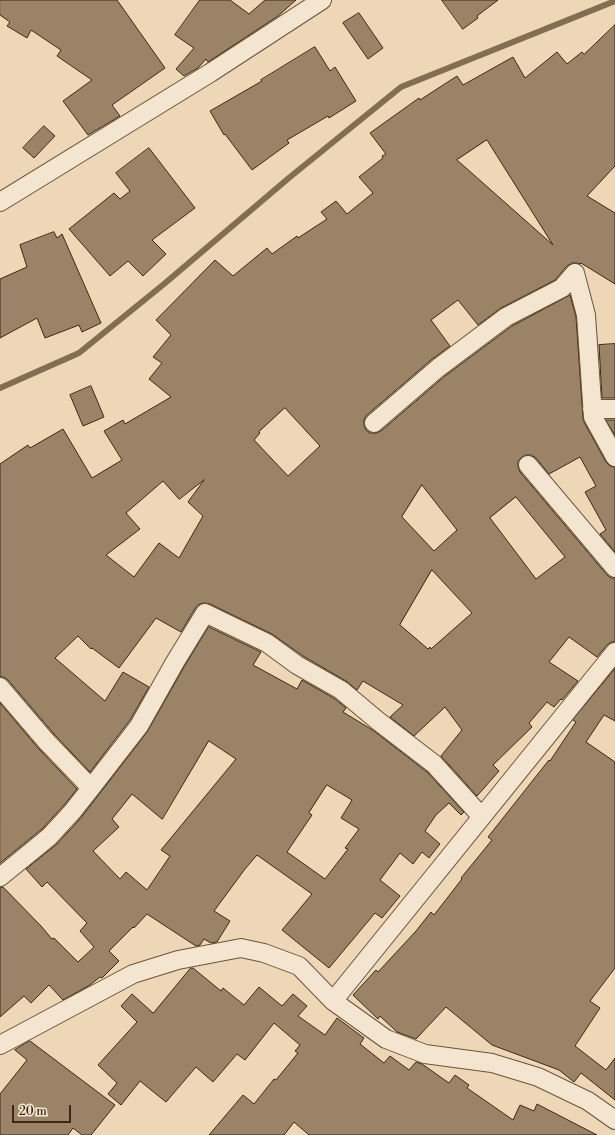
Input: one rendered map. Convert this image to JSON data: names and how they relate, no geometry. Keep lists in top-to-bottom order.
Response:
{
  "scale_bar": "20 m"
}
